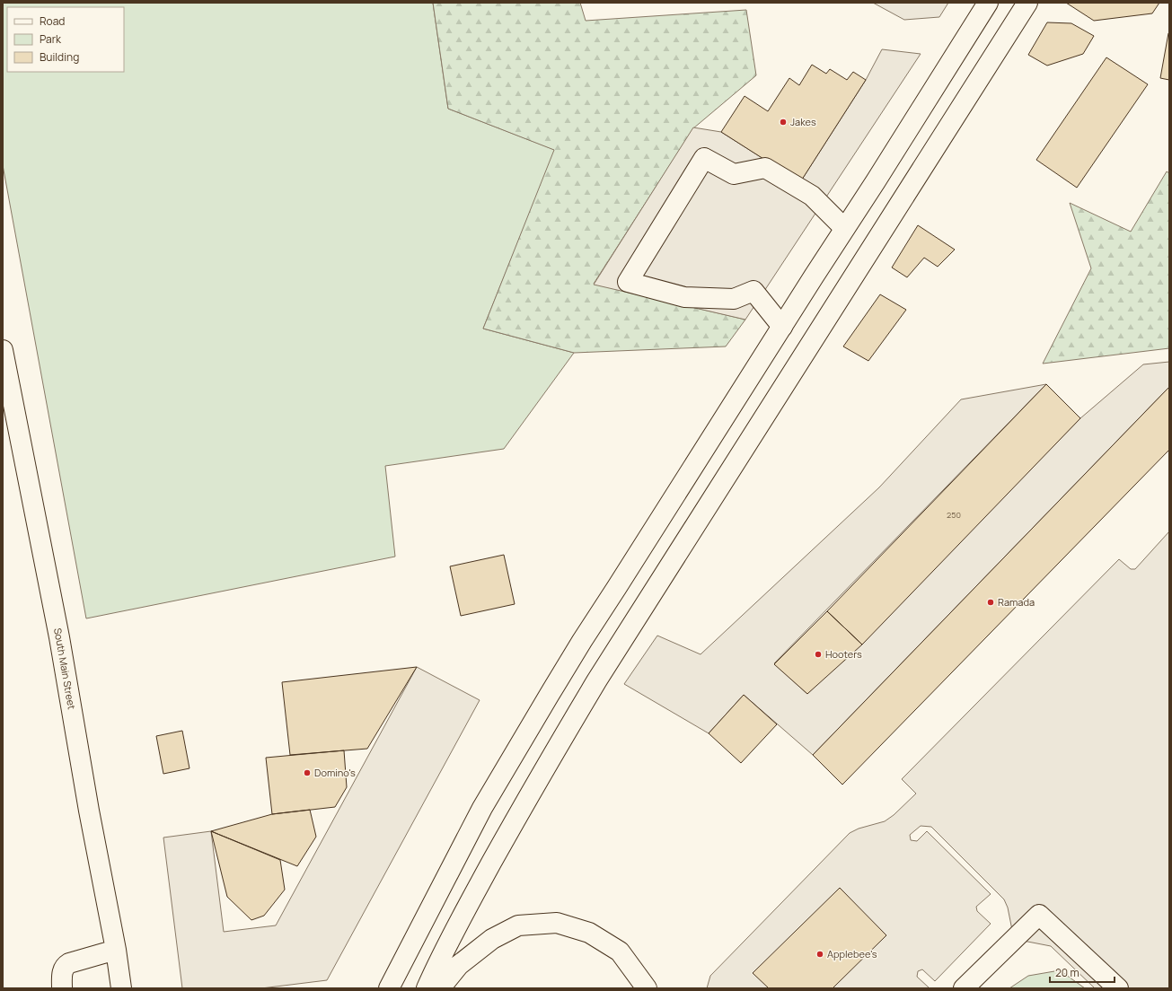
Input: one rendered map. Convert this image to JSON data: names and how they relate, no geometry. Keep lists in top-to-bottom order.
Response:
{
  "streets": {
    "main road": ["South Main Street"]
  },
  "places": [
    "Jakes",
    "Ramada",
    "Hooters",
    "Domino's",
    "Applebee's"
  ],
  "house_numbers": ["250"],
  "legend": ["Road", "Park", "Building"],
  "scale_bar": "20 m"
}
